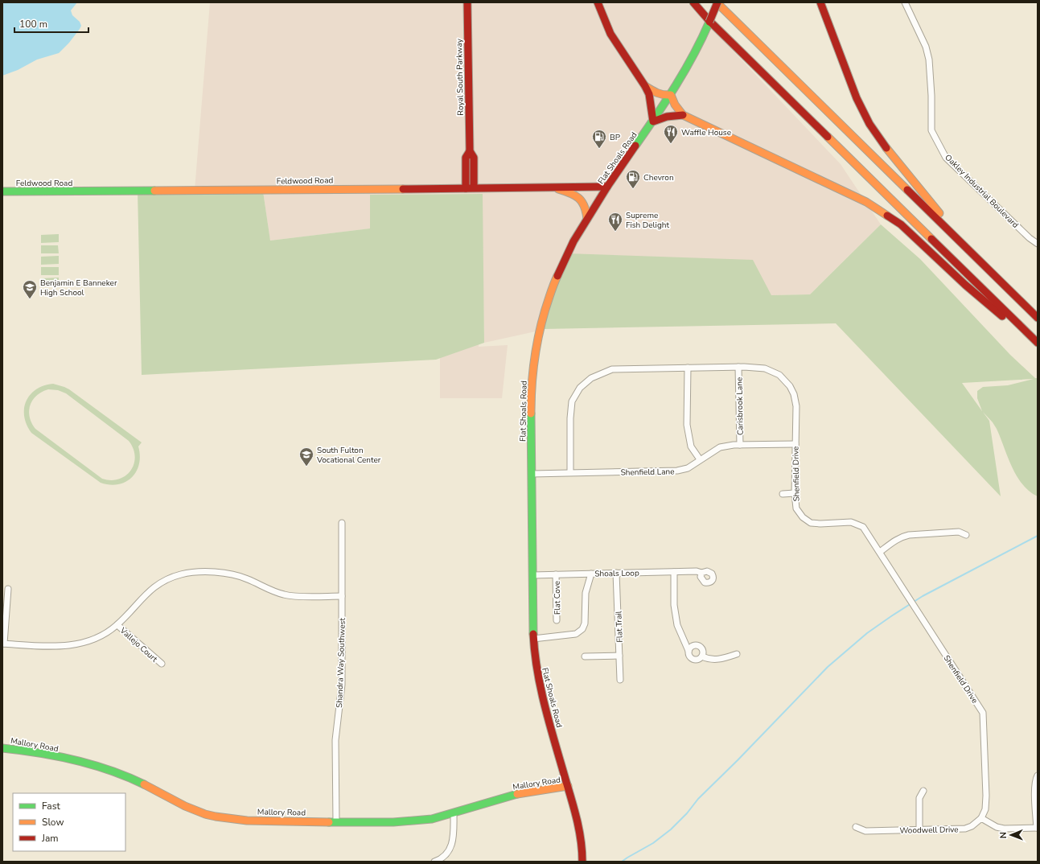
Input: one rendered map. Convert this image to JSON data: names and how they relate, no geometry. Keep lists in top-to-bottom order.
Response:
{
  "streets": {
    "main road": [
      "Royal South Parkway",
      "Flat Shoals Road",
      "Feldwood Road",
      "Mallory Road"
    ],
    "street": [
      "Oakley Industrial Boulevard",
      "Carisbrook Lane",
      "Shenfield Lane",
      "Shenfield Drive",
      "Shoals Loop",
      "Flat Cove",
      "Flat Trail",
      "Vallejo Court",
      "Shandra Way Southwest",
      "Woodwell Drive"
    ]
  },
  "crossings": [
    ["Royal South Parkway", "Feldwood Road"],
    ["Flat Shoals Road", "Feldwood Road"],
    ["Flat Shoals Road", "Shenfield Lane"],
    ["Flat Shoals Road", "Shoals Loop"],
    ["Flat Shoals Road", "Mallory Road"],
    ["Carisbrook Lane", "Shenfield Lane"],
    ["Carisbrook Lane", "Shenfield Drive"],
    ["Shenfield Lane", "Shenfield Drive"],
    ["Shenfield Drive", "Woodwell Drive"],
    ["Shoals Loop", "Flat Cove"],
    ["Shoals Loop", "Flat Trail"],
    ["Shandra Way Southwest", "Mallory Road"]
  ],
  "places": {
    "restaurant": ["Waffle House", "Supreme Fish Delight"],
    "fuel station": ["BP", "Chevron"],
    "school or university": ["Benjamin E Banneker High School", "South Fulton Vocational Center"]
  },
  "legend": ["Fast", "Slow", "Jam"],
  "scale_bar": "100 m",
  "north": "left"
}
